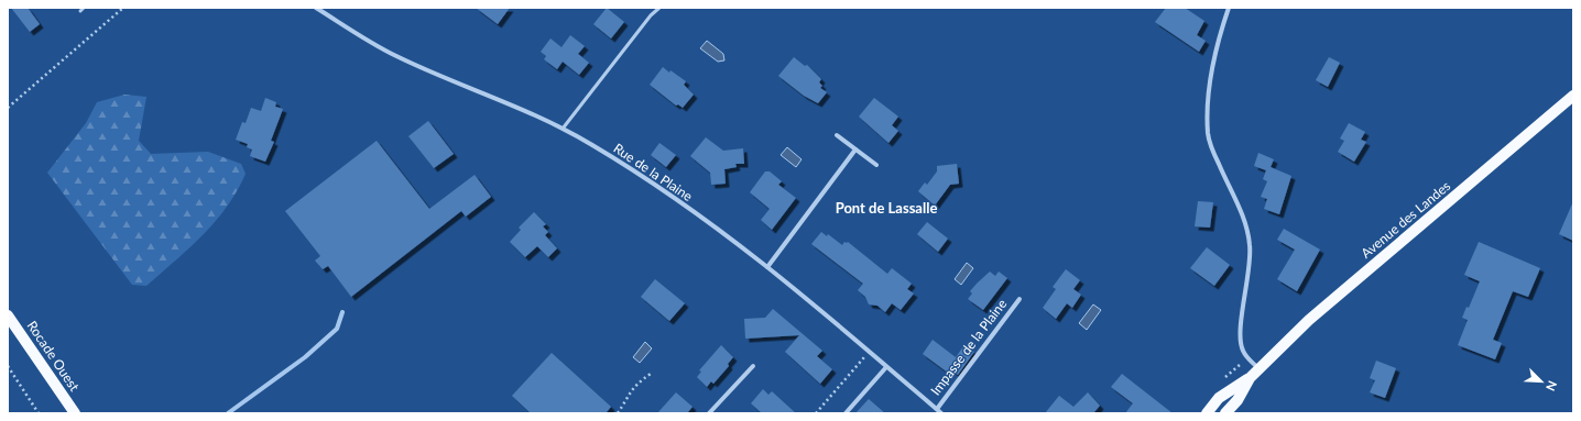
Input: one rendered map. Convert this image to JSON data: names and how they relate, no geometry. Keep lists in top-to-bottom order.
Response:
{
  "streets": {
    "main road": ["Avenue des Landes", "Rocade Ouest"],
    "street": ["Rue de la Plaine", "Impasse de la Plaine"]
  },
  "crossings": [
    ["Rue de la Plaine", "Impasse de la Plaine"]
  ],
  "districts": ["Pont de Lassalle"],
  "north": "bottom right"
}
